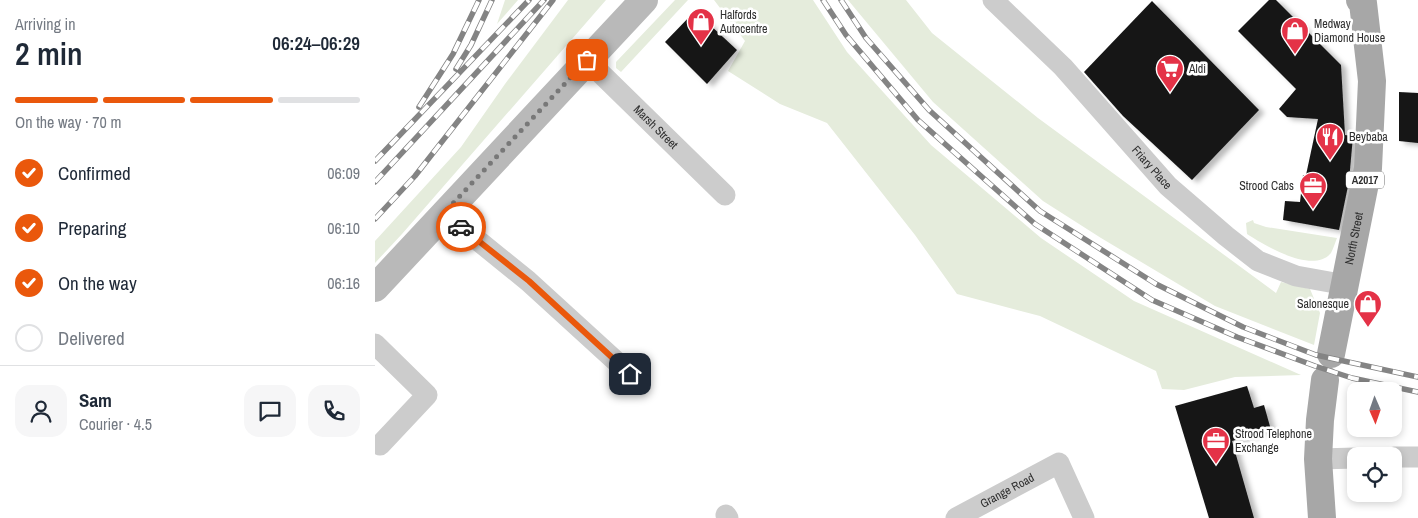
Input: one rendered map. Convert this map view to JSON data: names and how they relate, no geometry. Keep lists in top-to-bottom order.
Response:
{
  "streets": {
    "main road": ["A2017", "North Street"],
    "street": ["Marsh Street", "Friary Place", "Grange Road"]
  },
  "crossings": [
    ["Friary Place", "North Street"]
  ],
  "places": {
    "shop": ["Halfords Autocentre", "Medway Diamond House", "Salonesque"],
    "supermarket": ["Aldi"],
    "restaurant": ["Beybaba"],
    "office": ["Strood Cabs", "Strood Telephone Exchange"]
  },
  "north": "bottom",
  "page": {
    "heading": ["2 min", "Arriving in", "06:24–06:29"],
    "panel": ["Sam", "Courier · 4.5"],
    "bar": "On the way · 70 m",
    "list": [
      ["Confirmed", "06:09"],
      ["Preparing", "06:10"],
      ["On the way", "06:16"],
      "Delivered"
    ]
  }
}
